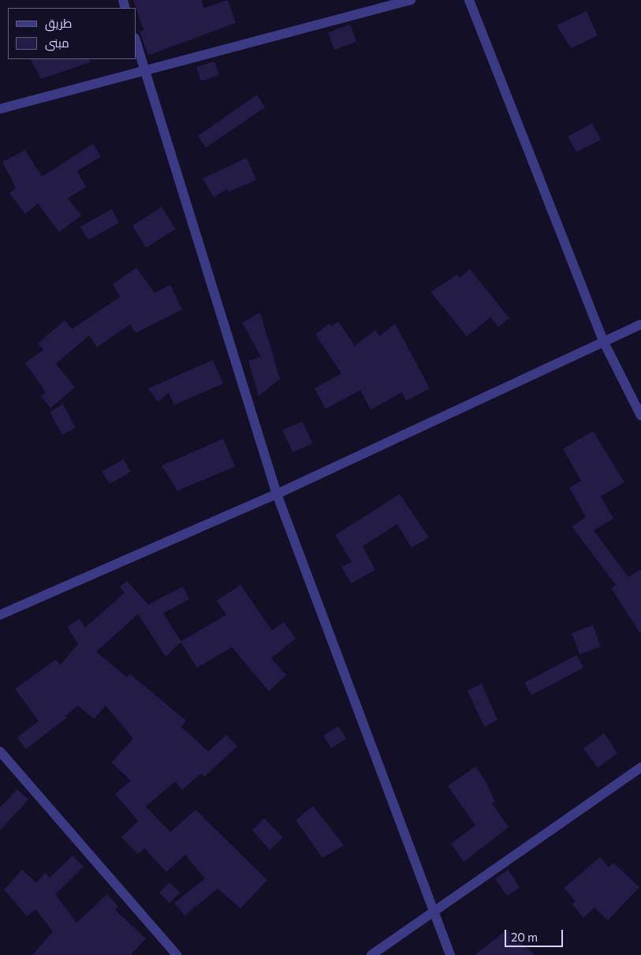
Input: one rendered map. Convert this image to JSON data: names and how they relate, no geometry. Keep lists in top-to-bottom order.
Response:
{
  "legend": ["طريق", "مبنى"],
  "scale_bar": "20 m"
}
